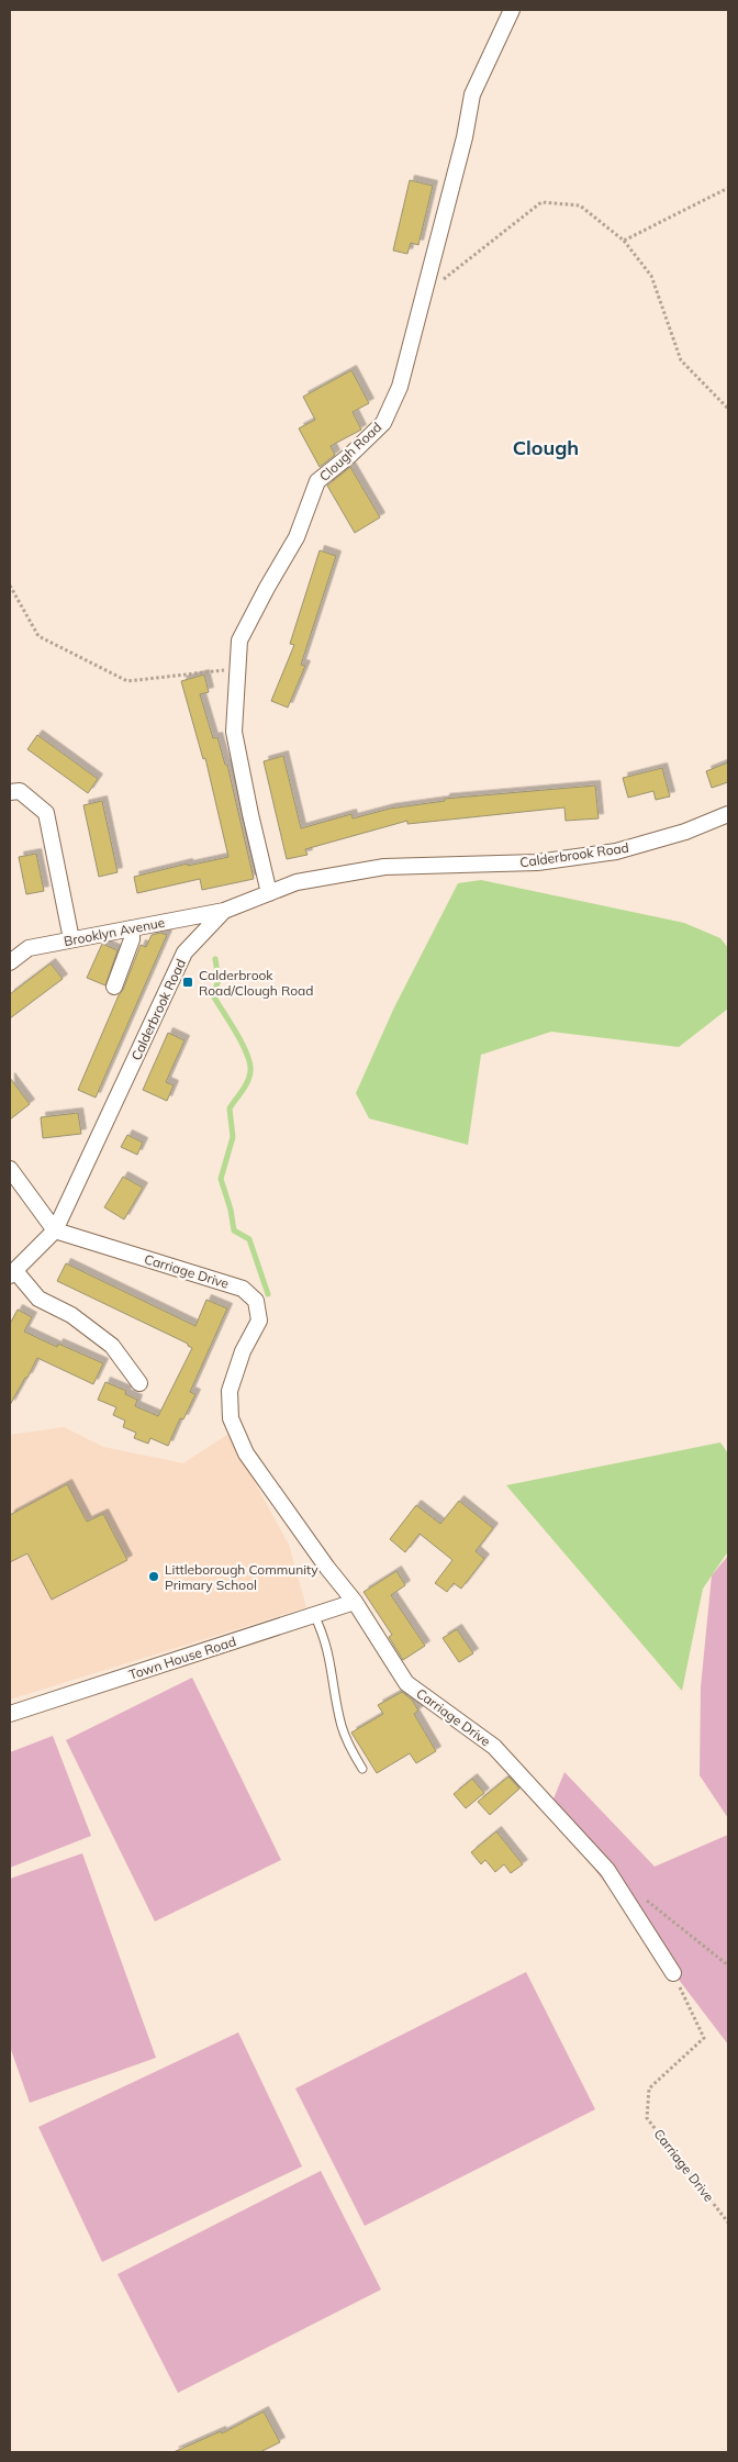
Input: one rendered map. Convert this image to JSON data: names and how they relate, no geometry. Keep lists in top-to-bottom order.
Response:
{
  "streets": {
    "street": [
      "Clough Road",
      "Calderbrook Road",
      "Brooklyn Avenue",
      "Carriage Drive",
      "Town House Road"
    ]
  },
  "crossings": [
    ["Clough Road", "Calderbrook Road"],
    ["Calderbrook Road", "Brooklyn Avenue"],
    ["Calderbrook Road", "Carriage Drive"],
    ["Carriage Drive", "Town House Road"]
  ],
  "districts": ["Clough"],
  "places": {
    "transit": ["Calderbrook Road/Clough Road"],
    "other": ["Littleborough Community Primary School"]
  }
}
